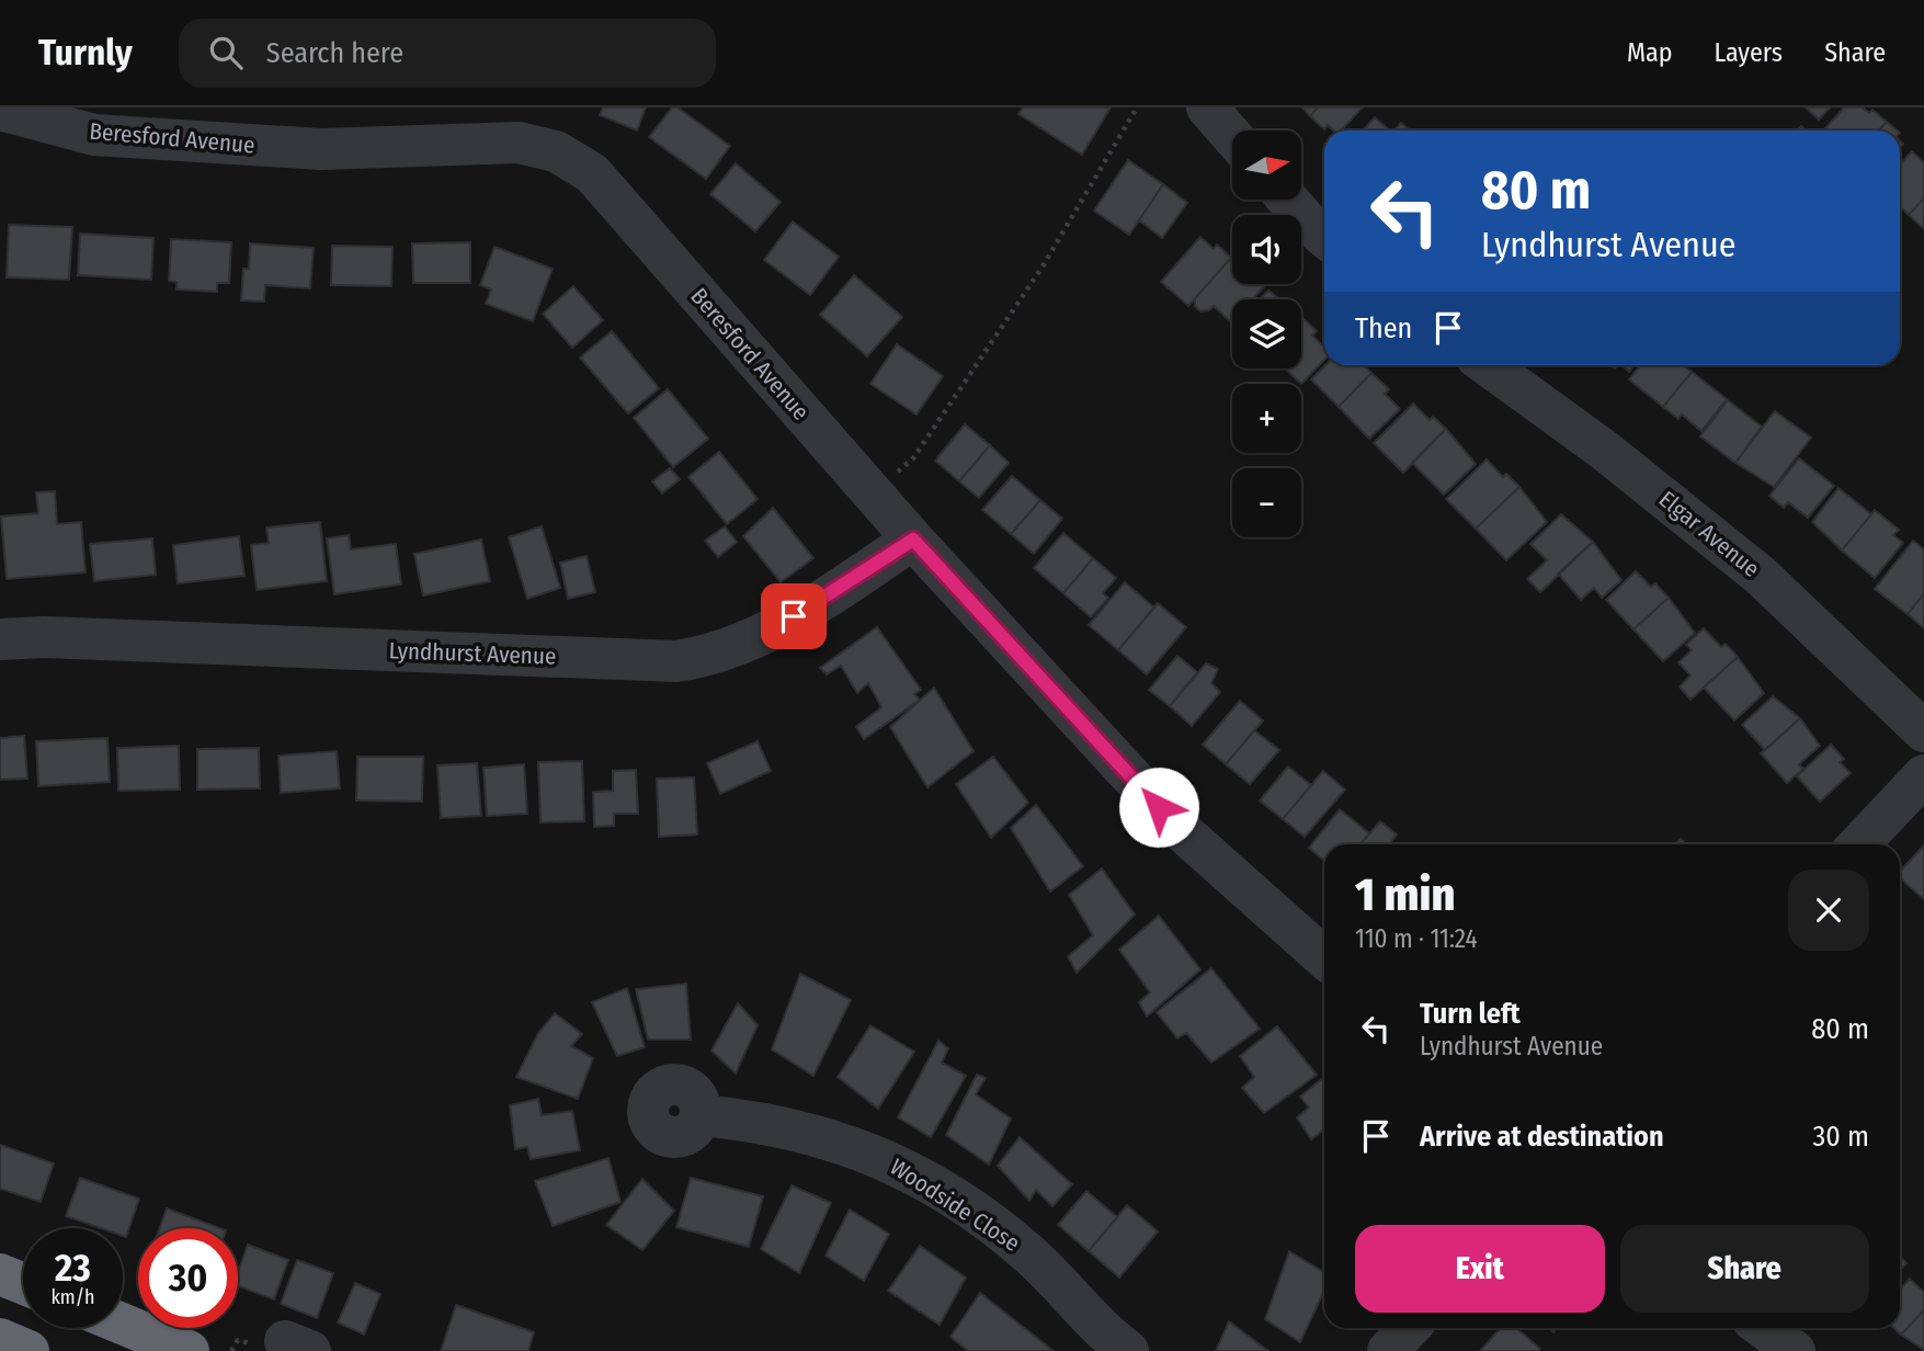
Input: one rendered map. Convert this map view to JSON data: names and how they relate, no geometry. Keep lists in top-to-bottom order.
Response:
{
  "streets": {
    "street": [
      "Beresford Avenue",
      "Elgar Avenue",
      "Lyndhurst Avenue",
      "Woodside Close"
    ]
  },
  "crossings": [
    ["Beresford Avenue", "Lyndhurst Avenue"]
  ],
  "north": "right",
  "page": {
    "header": "Turnly",
    "search": "Search here",
    "nav": ["Map", "Layers", "Share"],
    "map_buttons": ["+", "−"],
    "turn": ["80 m", "Lyndhurst Avenue"],
    "then": "Then",
    "heading": ["1 min", "110 m · 11:24"],
    "list": [
      {
        "name": "Turn left",
        "note": "Lyndhurst Avenue",
        "value": "80 m"
      },
      {
        "name": "Arrive at destination",
        "value": "30 m"
      }
    ],
    "buttons": ["Exit", "Share"],
    "speed": "23 km/h",
    "limit": "30"
  }
}
